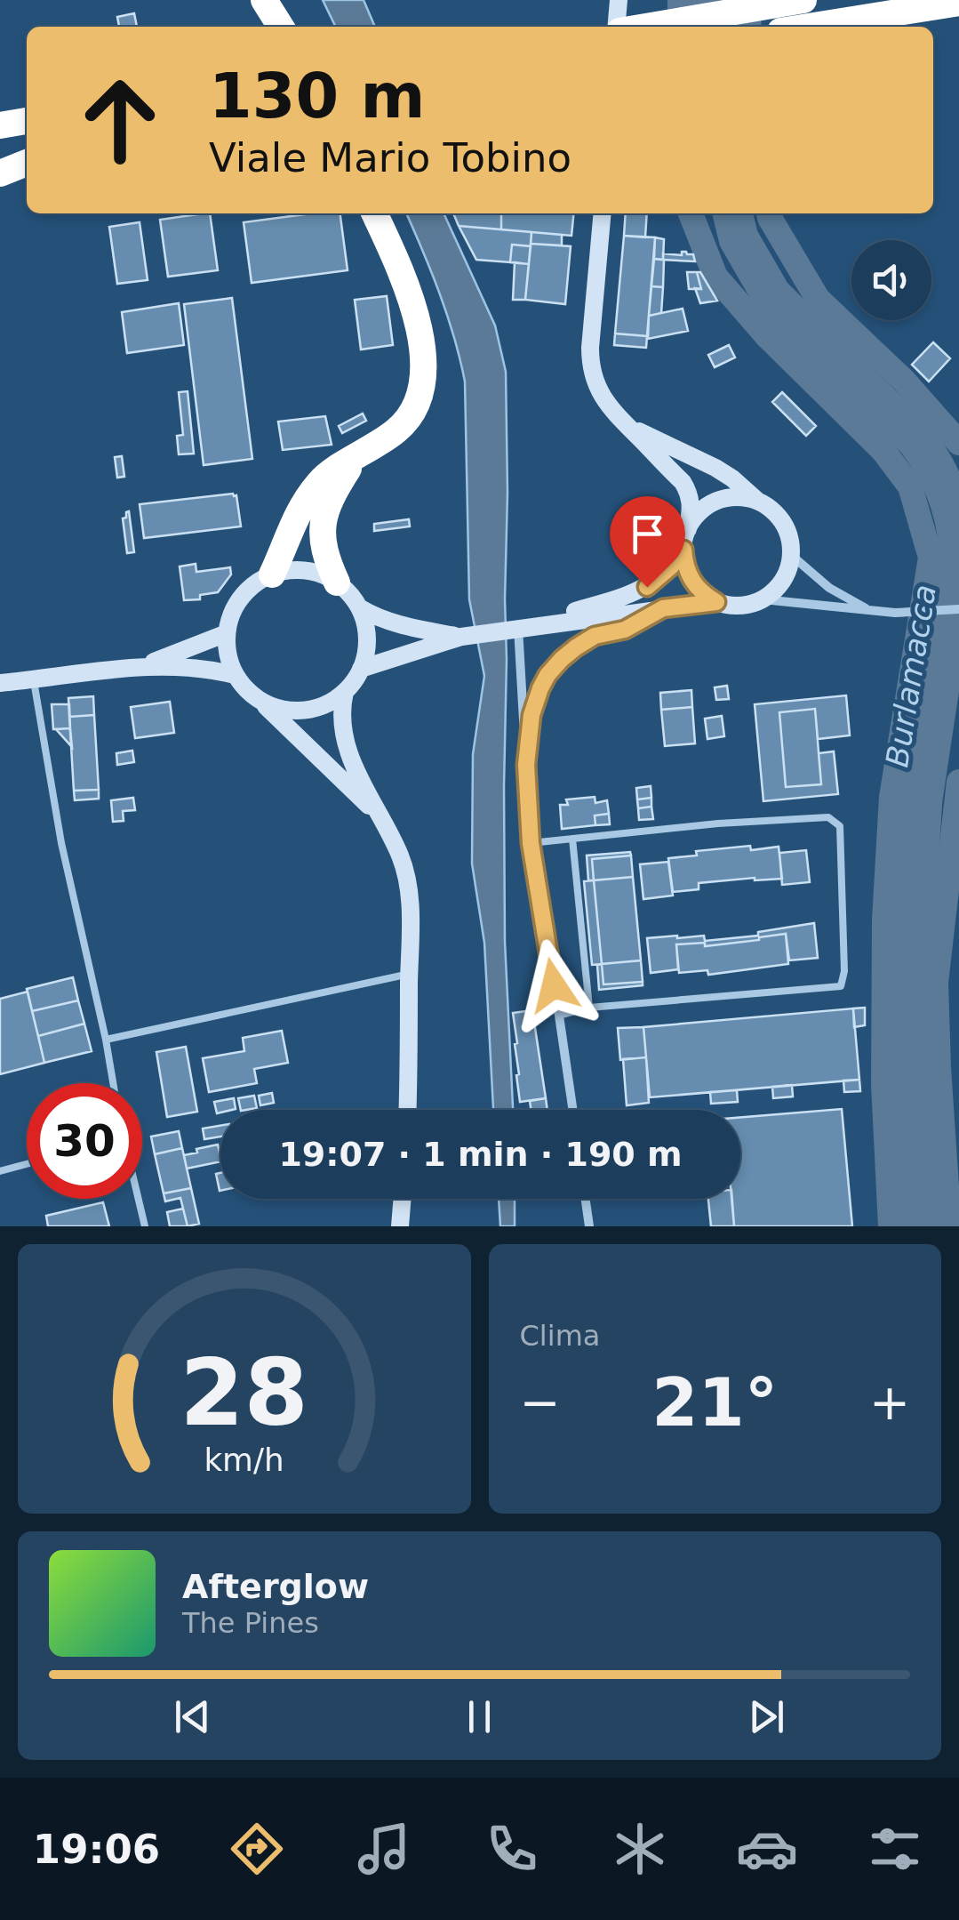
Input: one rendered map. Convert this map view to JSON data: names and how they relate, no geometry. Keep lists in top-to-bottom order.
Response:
{
  "water": ["Burlamacca"],
  "page": {
    "turn": ["130 m", "Viale Mario Tobino"],
    "limit": "30",
    "trip": "19:07 · 1 min · 190 m",
    "tile": "Clima",
    "heat": ["−", "21°", "+"],
    "song": ["Afterglow", "The Pines"],
    "tabs": "19:06",
    "gauge": ["28", "km/h"]
  }
}
